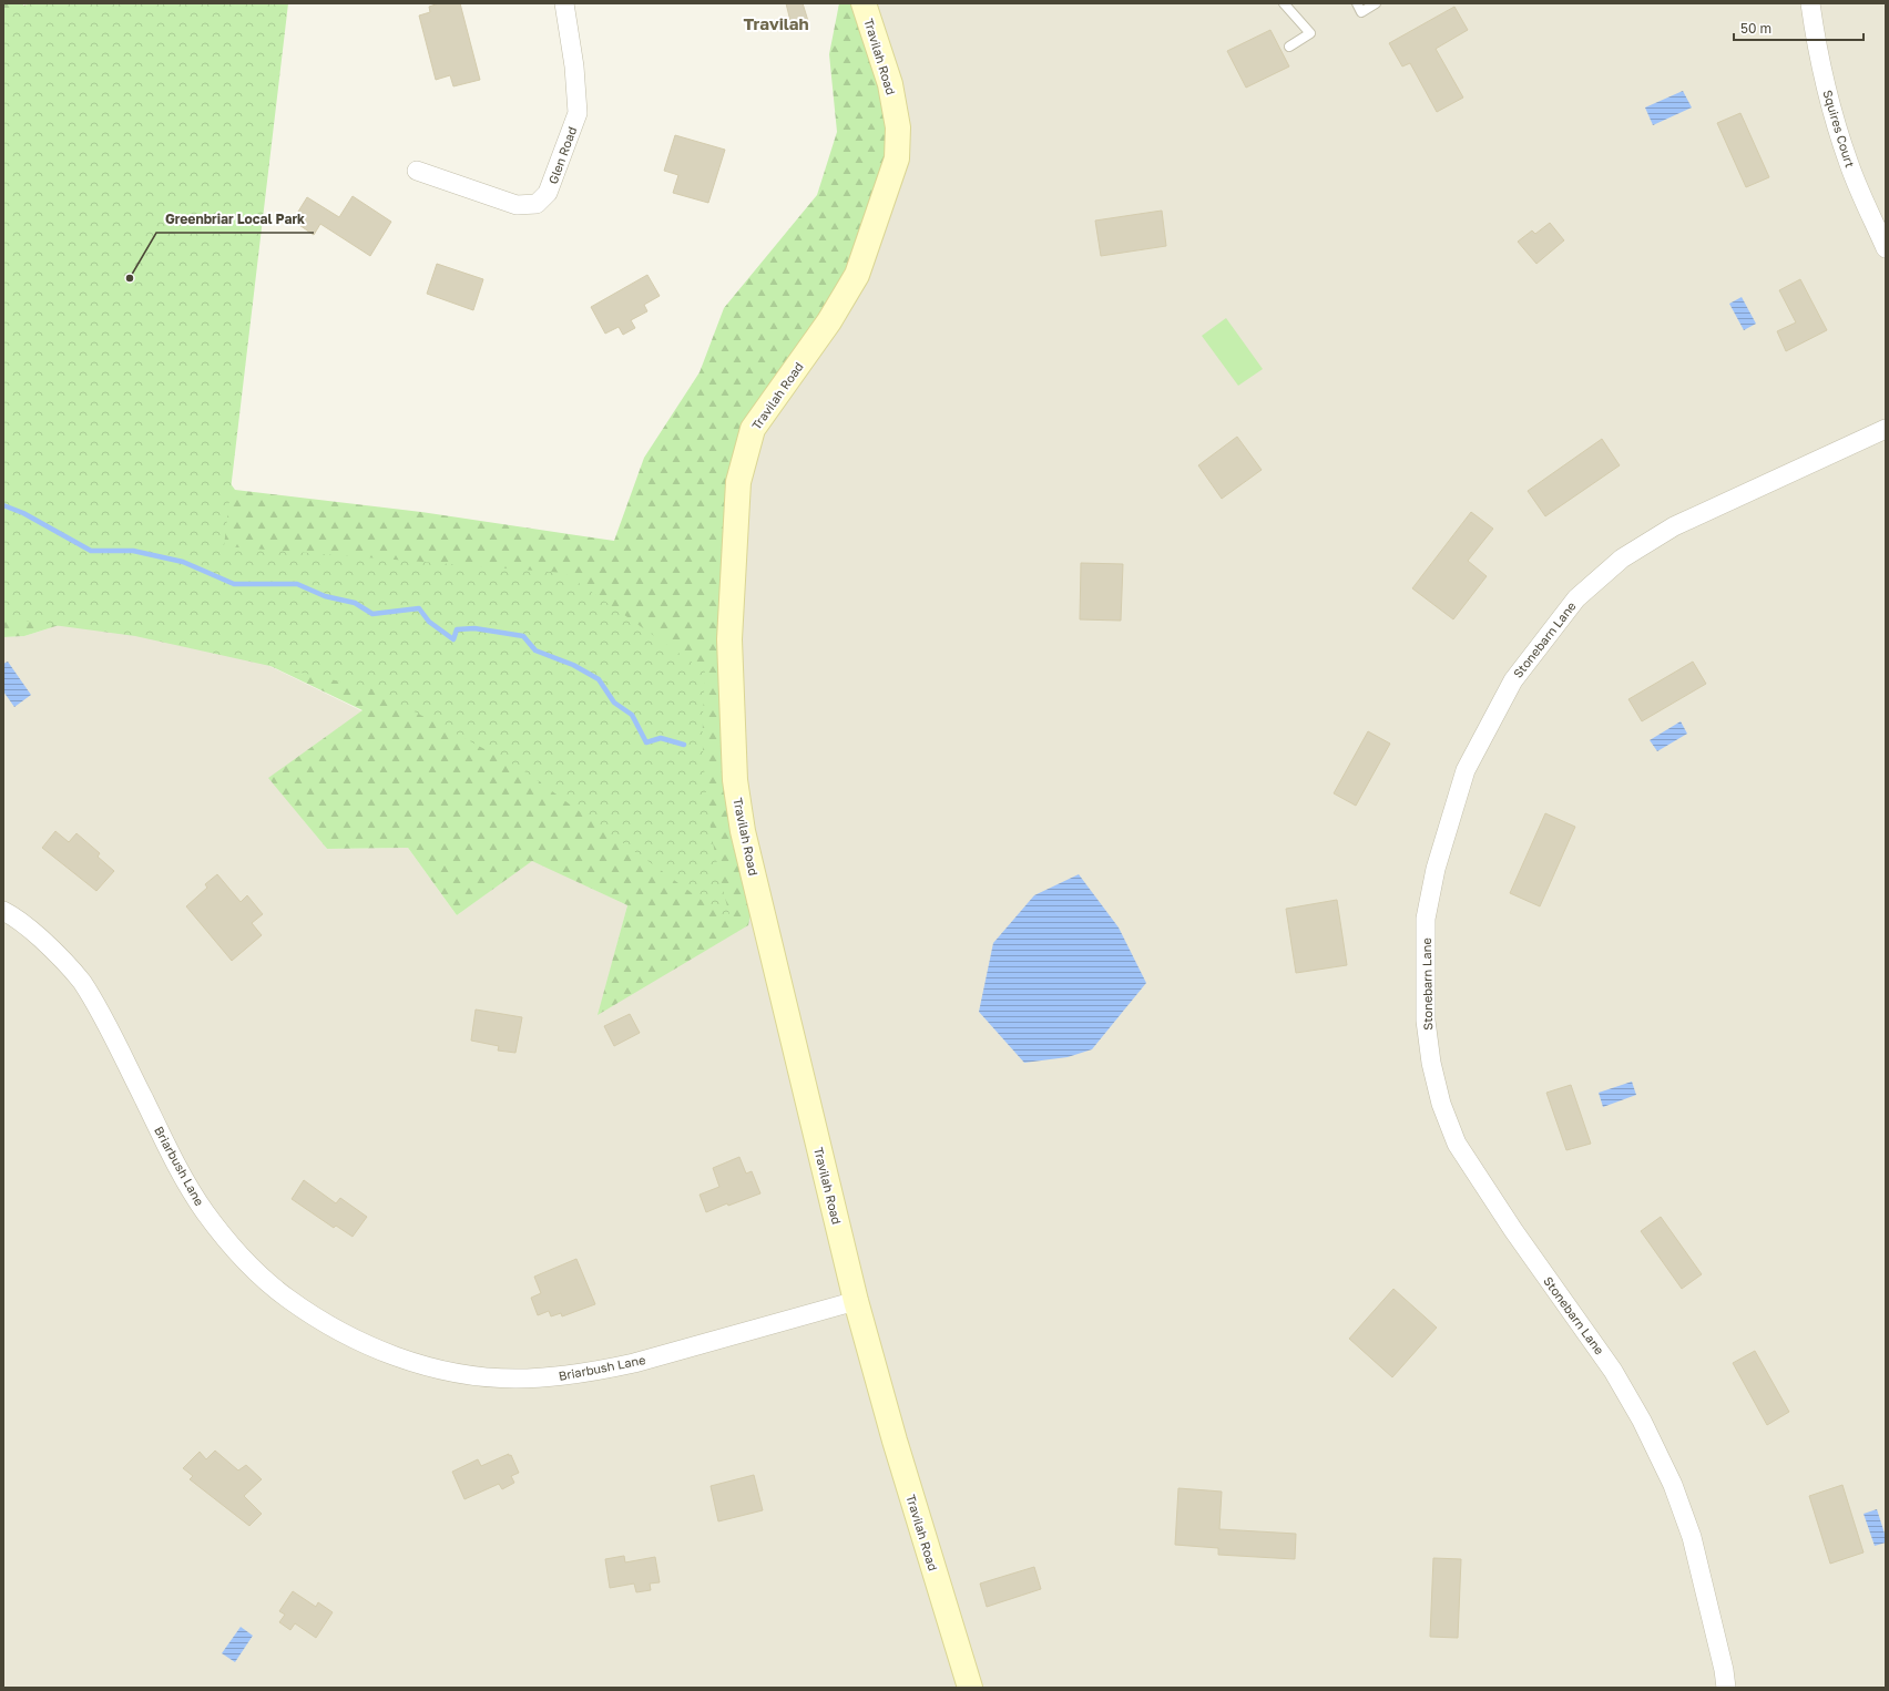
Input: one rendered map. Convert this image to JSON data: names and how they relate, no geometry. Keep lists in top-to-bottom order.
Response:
{
  "streets": {
    "main road": ["Travilah Road"],
    "street": [
      "Squires Court",
      "Glen Road",
      "Stonebarn Lane",
      "Briarbush Lane"
    ]
  },
  "crossings": [
    ["Travilah Road", "Briarbush Lane"]
  ],
  "districts": ["Travilah"],
  "places": ["Greenbriar Local Park"],
  "scale_bar": "50 m"
}
